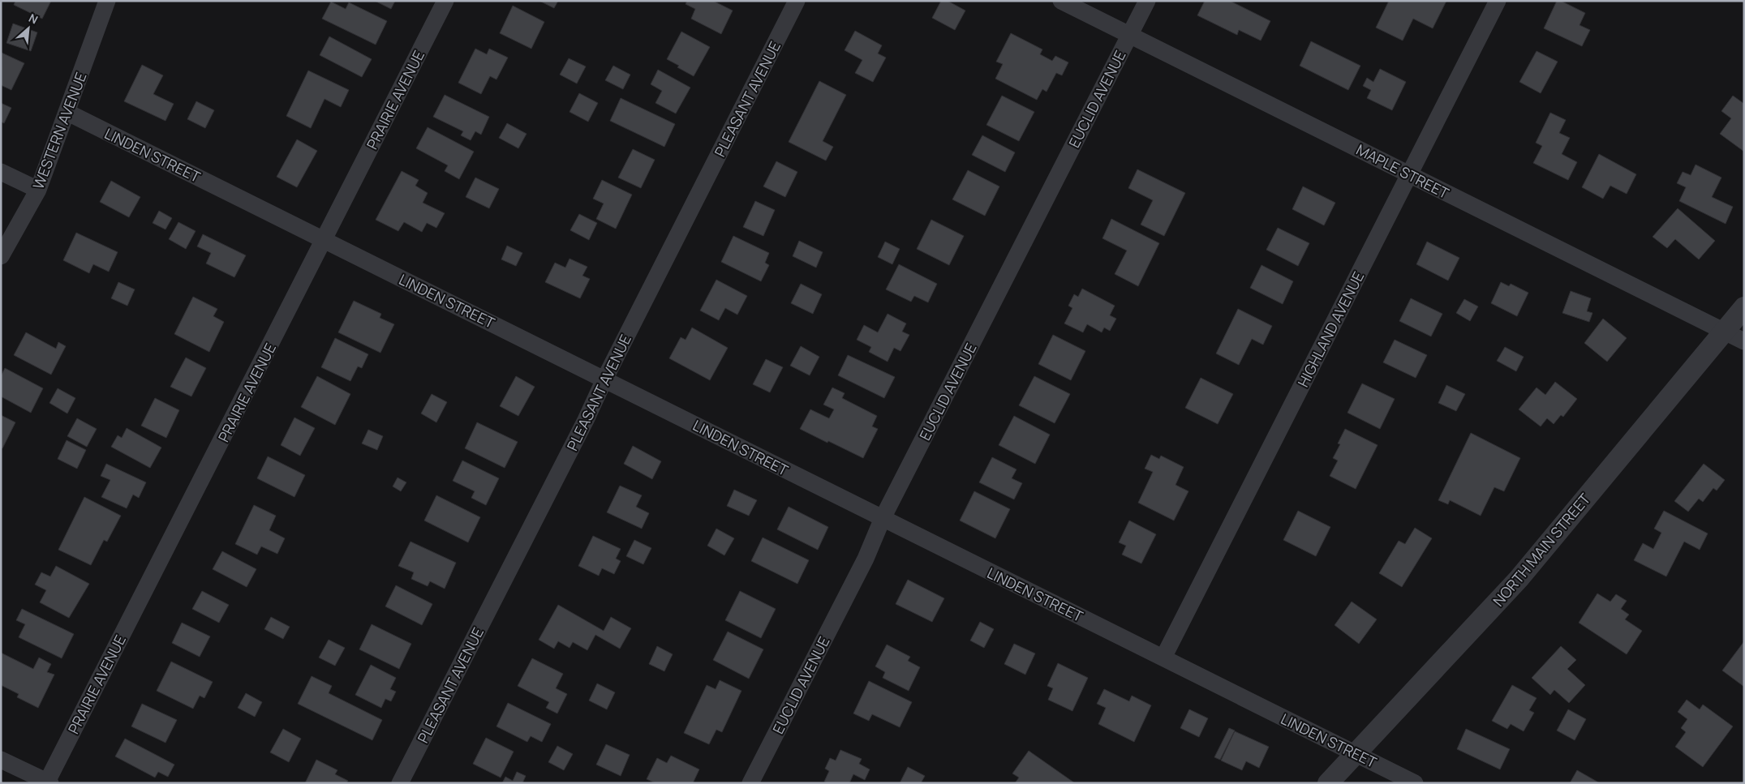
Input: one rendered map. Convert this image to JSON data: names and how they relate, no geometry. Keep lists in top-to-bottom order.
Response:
{
  "streets": {
    "street": [
      "PLEASANT AVENUE",
      "EUCLID AVENUE",
      "PRAIRIE AVENUE",
      "WESTERN AVENUE",
      "LINDEN STREET",
      "MAPLE STREET",
      "HIGHLAND AVENUE",
      "NORTH MAIN STREET"
    ]
  },
  "crossings": [
    ["PLEASANT AVENUE", "LINDEN STREET"],
    ["EUCLID AVENUE", "LINDEN STREET"],
    ["EUCLID AVENUE", "MAPLE STREET"],
    ["PRAIRIE AVENUE", "LINDEN STREET"],
    ["WESTERN AVENUE", "LINDEN STREET"],
    ["LINDEN STREET", "HIGHLAND AVENUE"],
    ["LINDEN STREET", "NORTH MAIN STREET"],
    ["MAPLE STREET", "HIGHLAND AVENUE"],
    ["MAPLE STREET", "NORTH MAIN STREET"]
  ],
  "north": "top right"
}
